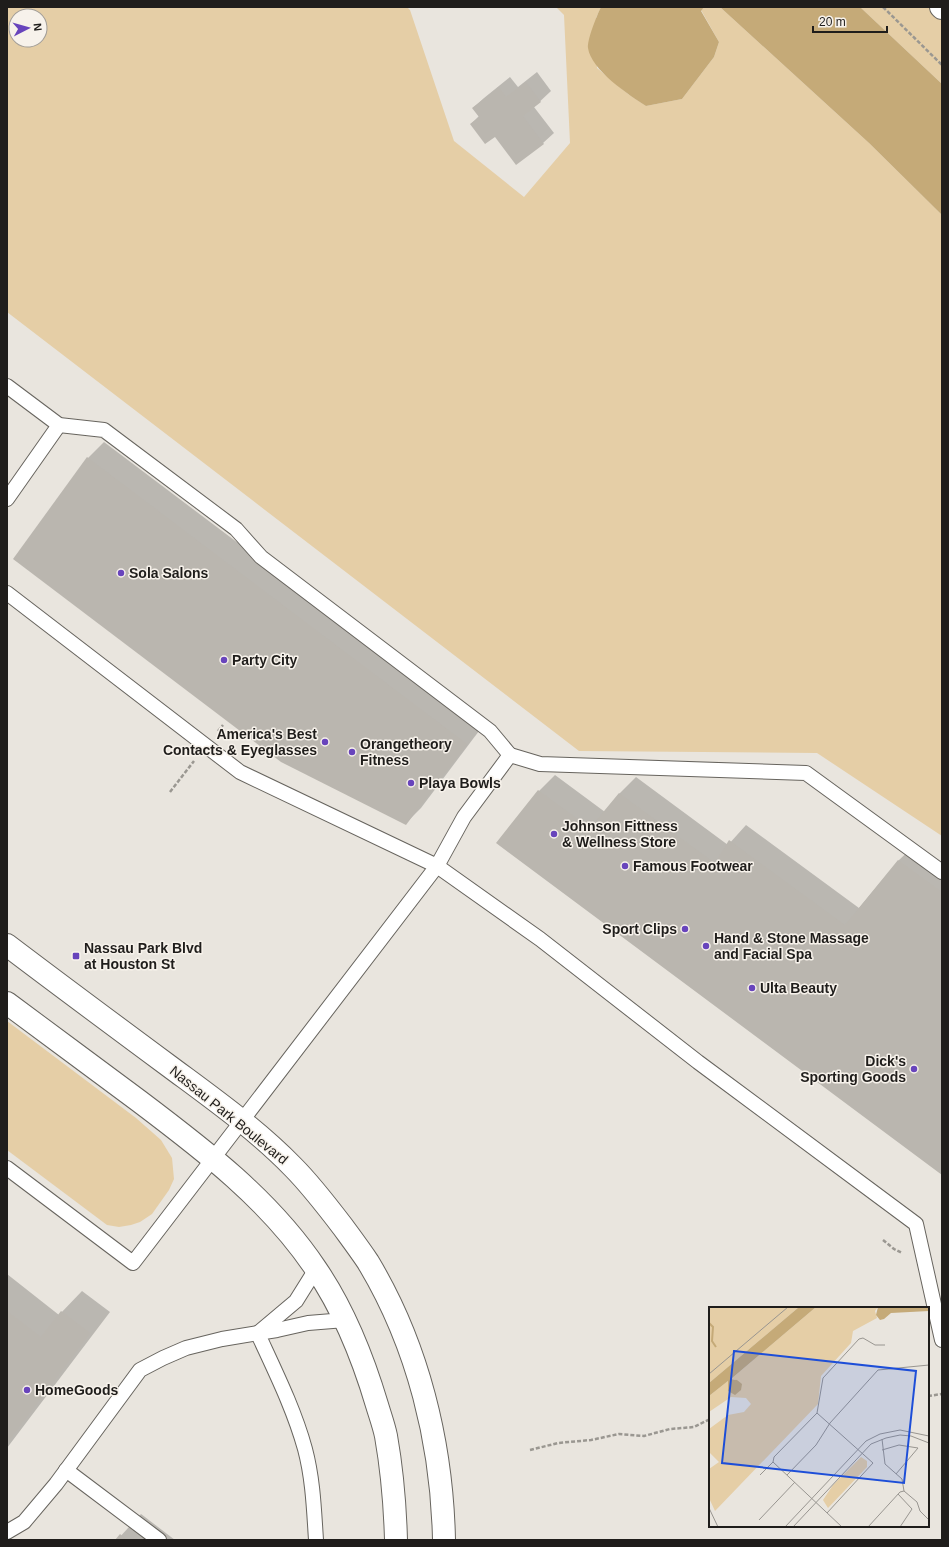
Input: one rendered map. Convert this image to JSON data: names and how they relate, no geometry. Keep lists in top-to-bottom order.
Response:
{
  "streets": {
    "street": ["Nassau Park Boulevard"]
  },
  "places": {
    "other": [
      "Sola Salons",
      "Party City",
      "America's Best Contacts & Eyeglasses",
      "Orangetheory Fitness",
      "Playa Bowls",
      "Johnson Fittness & Wellness Store",
      "Famous Footwear",
      "Sport Clips",
      "Hand & Stone Massage and Facial Spa",
      "Ulta Beauty",
      "Dick's Sporting Goods",
      "HomeGoods"
    ],
    "transit": ["Nassau Park Blvd at Houston St"]
  },
  "scale_bar": "20 m",
  "north": "right"
}
